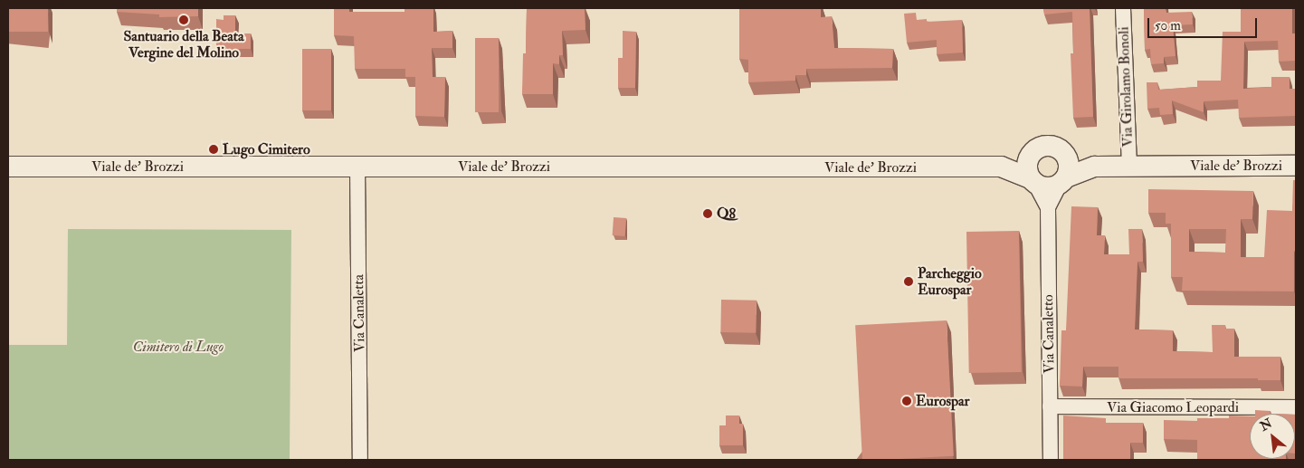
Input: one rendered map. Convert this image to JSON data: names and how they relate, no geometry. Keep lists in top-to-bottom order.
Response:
{
  "streets": {
    "street": [
      "Via Girolamo Bonoli",
      "Viale de' Brozzi",
      "Via Canaletta",
      "Via Canaletto",
      "Via Giacomo Leopardi"
    ]
  },
  "crossings": [
    ["Via Girolamo Bonoli", "Viale de' Brozzi"],
    ["Viale de' Brozzi", "Via Canaletta"],
    ["Viale de' Brozzi", "Via Canaletto"],
    ["Via Canaletto", "Via Giacomo Leopardi"]
  ],
  "parks": ["Cimitero di Lugo"],
  "places": [
    "Santuario della Beata Vergine del Molino",
    "Lugo Cimitero",
    "Q8",
    "Parcheggio Eurospar",
    "Eurospar"
  ],
  "scale_bar": "50 m",
  "north": "top left"
}
